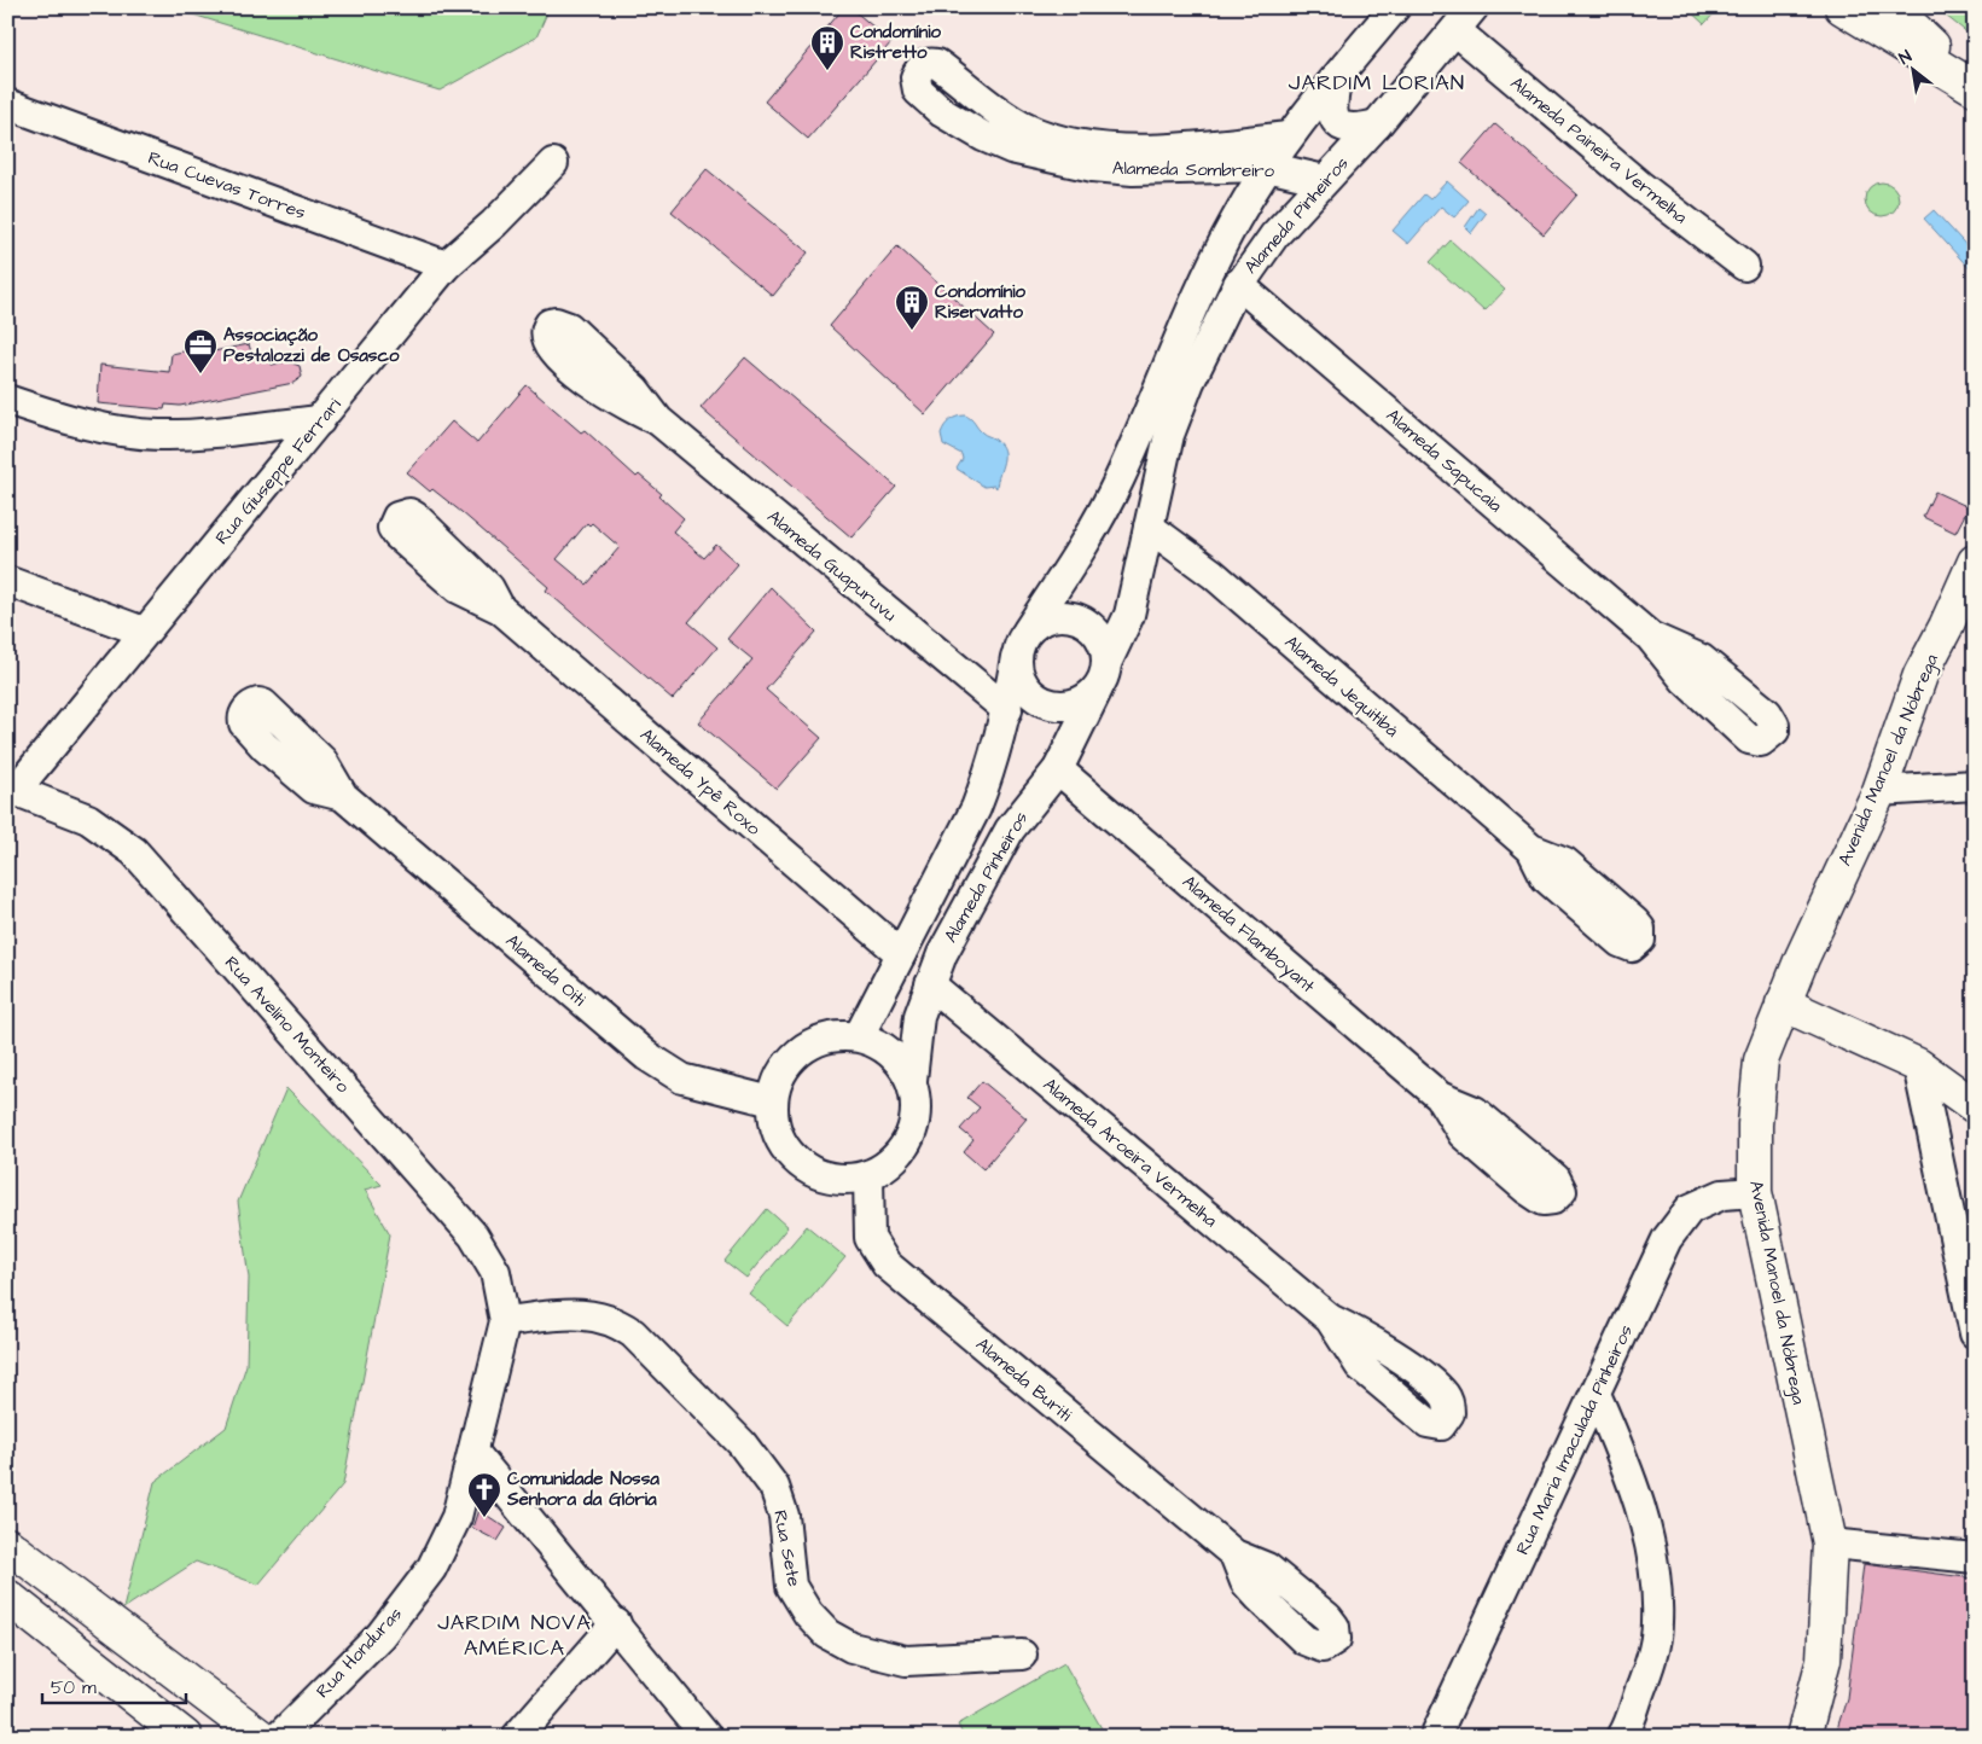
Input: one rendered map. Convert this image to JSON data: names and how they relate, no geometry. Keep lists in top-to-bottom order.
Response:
{
  "streets": {
    "main road": ["Avenida Manoel da Nóbrega"],
    "street": [
      "Alameda Paineira Vermelha",
      "Alameda Sombreiro",
      "Rua Cuevas Torres",
      "Alameda Pinheiros",
      "Alameda Sapucaia",
      "Rua Giuseppe Ferrari",
      "Alameda Guapuruvu",
      "Alameda Jequitibá",
      "Alameda Ypê Roxo",
      "Alameda Flamboyant",
      "Alameda Oiti",
      "Rua Avelino Monteiro",
      "Alameda Aroeira Vermelha",
      "Alameda Buriti",
      "Rua Maria Imaculada Pinheiros",
      "Rua Sete",
      "Rua Honduras"
    ]
  },
  "crossings": [
    ["Alameda Paineira Vermelha", "Alameda Pinheiros"],
    ["Alameda Sombreiro", "Alameda Pinheiros"],
    ["Rua Cuevas Torres", "Rua Giuseppe Ferrari"],
    ["Alameda Pinheiros", "Alameda Sapucaia"],
    ["Alameda Pinheiros", "Alameda Guapuruvu"],
    ["Alameda Pinheiros", "Alameda Jequitibá"],
    ["Alameda Pinheiros", "Alameda Ypê Roxo"],
    ["Alameda Pinheiros", "Alameda Flamboyant"],
    ["Alameda Pinheiros", "Alameda Oiti"],
    ["Alameda Pinheiros", "Alameda Aroeira Vermelha"],
    ["Alameda Pinheiros", "Alameda Buriti"],
    ["Rua Giuseppe Ferrari", "Rua Avelino Monteiro"],
    ["Avenida Manoel da Nóbrega", "Rua Maria Imaculada Pinheiros"],
    ["Alameda Oiti", "Alameda Buriti"],
    ["Rua Avelino Monteiro", "Rua Sete"],
    ["Rua Avelino Monteiro", "Rua Honduras"],
    ["Rua Sete", "Rua Honduras"]
  ],
  "districts": ["JARDIM LORIAN", "JARDIM NOVA AMÉRICA"],
  "places": {
    "building": ["Condomínio Ristretto", "Condomínio Riservatto"],
    "office": ["Associação Pestalozzi de Osasco"],
    "church": ["Comunidade Nossa Senhora da Glória"]
  },
  "scale_bar": "50 m",
  "north": "top left"
}
